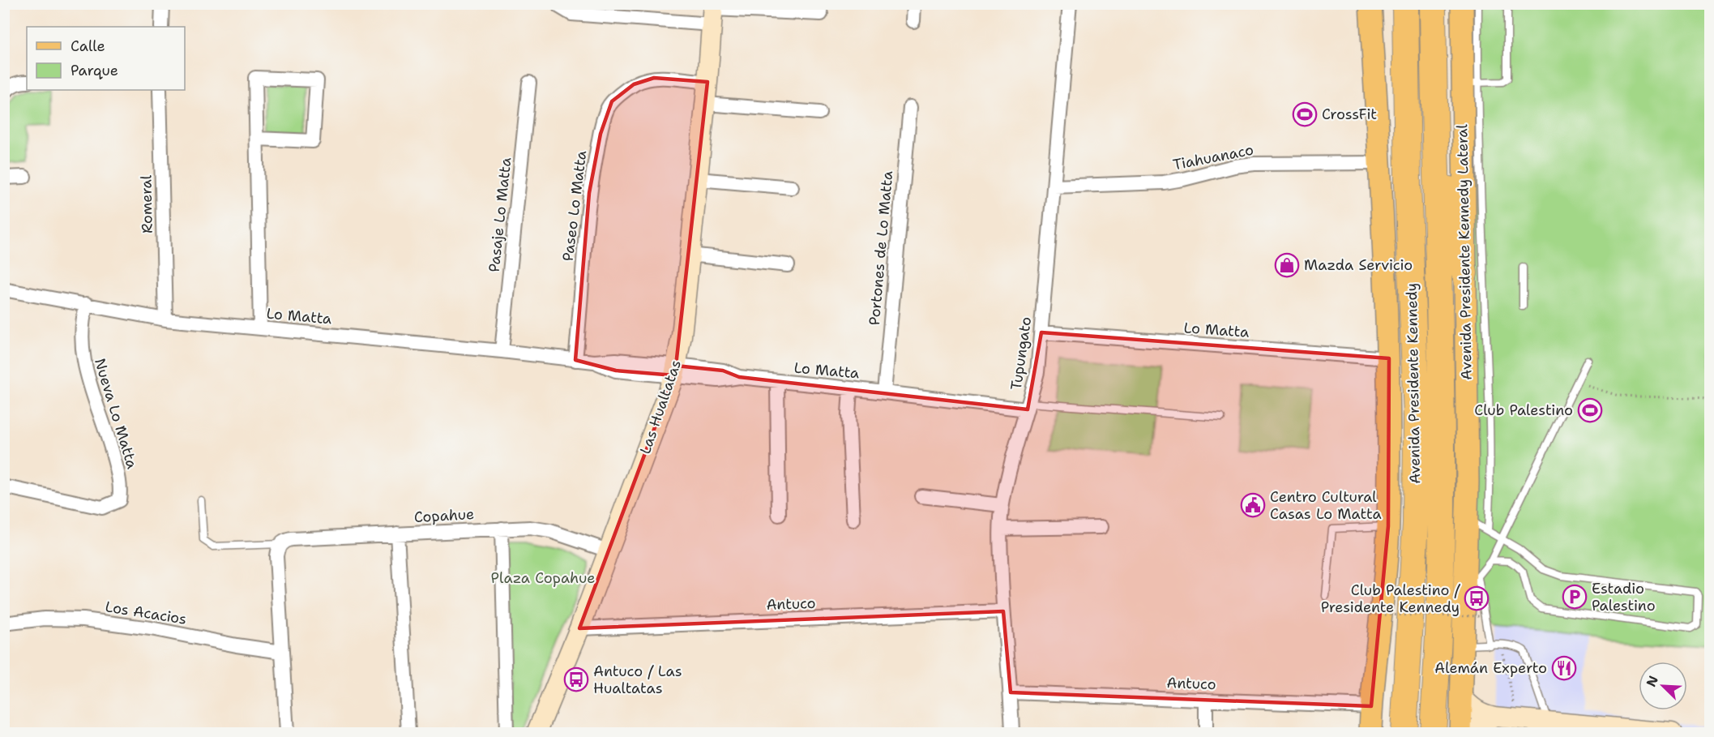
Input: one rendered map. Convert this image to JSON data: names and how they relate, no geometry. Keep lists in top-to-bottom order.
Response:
{
  "streets": {
    "highway": ["Avenida Presidente Kennedy"],
    "main road": ["Avenida Presidente Kennedy Lateral"],
    "street": [
      "Tiahuanaco",
      "Romeral",
      "Paseo Lo Matta",
      "Pasaje Lo Matta",
      "Portones de Lo Matta",
      "Lo Matta",
      "Tupungato",
      "Las Hualtatas",
      "Nueva Lo Matta",
      "Copahue",
      "Antuco",
      "Los Acacios"
    ]
  },
  "crossings": [
    ["Tiahuanaco", "Tupungato"],
    ["Romeral", "Lo Matta"],
    ["Paseo Lo Matta", "Lo Matta"],
    ["Paseo Lo Matta", "Las Hualtatas"],
    ["Pasaje Lo Matta", "Lo Matta"],
    ["Portones de Lo Matta", "Lo Matta"],
    ["Lo Matta", "Tupungato"],
    ["Lo Matta", "Las Hualtatas"],
    ["Lo Matta", "Nueva Lo Matta"],
    ["Tupungato", "Antuco"],
    ["Las Hualtatas", "Copahue"],
    ["Las Hualtatas", "Antuco"]
  ],
  "parks": ["Plaza Copahue"],
  "places": {
    "sports": ["CrossFit", "Club Palestino"],
    "shop": ["Mazda Servicio"],
    "public building": ["Centro Cultural Casas Lo Matta"],
    "parking": ["Estadio Palestino"],
    "bus stop": ["Club Palestino / Presidente Kennedy", "Antuco / Las Hualtatas"],
    "restaurant": ["Alemán Experto"]
  },
  "legend": ["Calle", "Parque"],
  "north": "top left"
}
